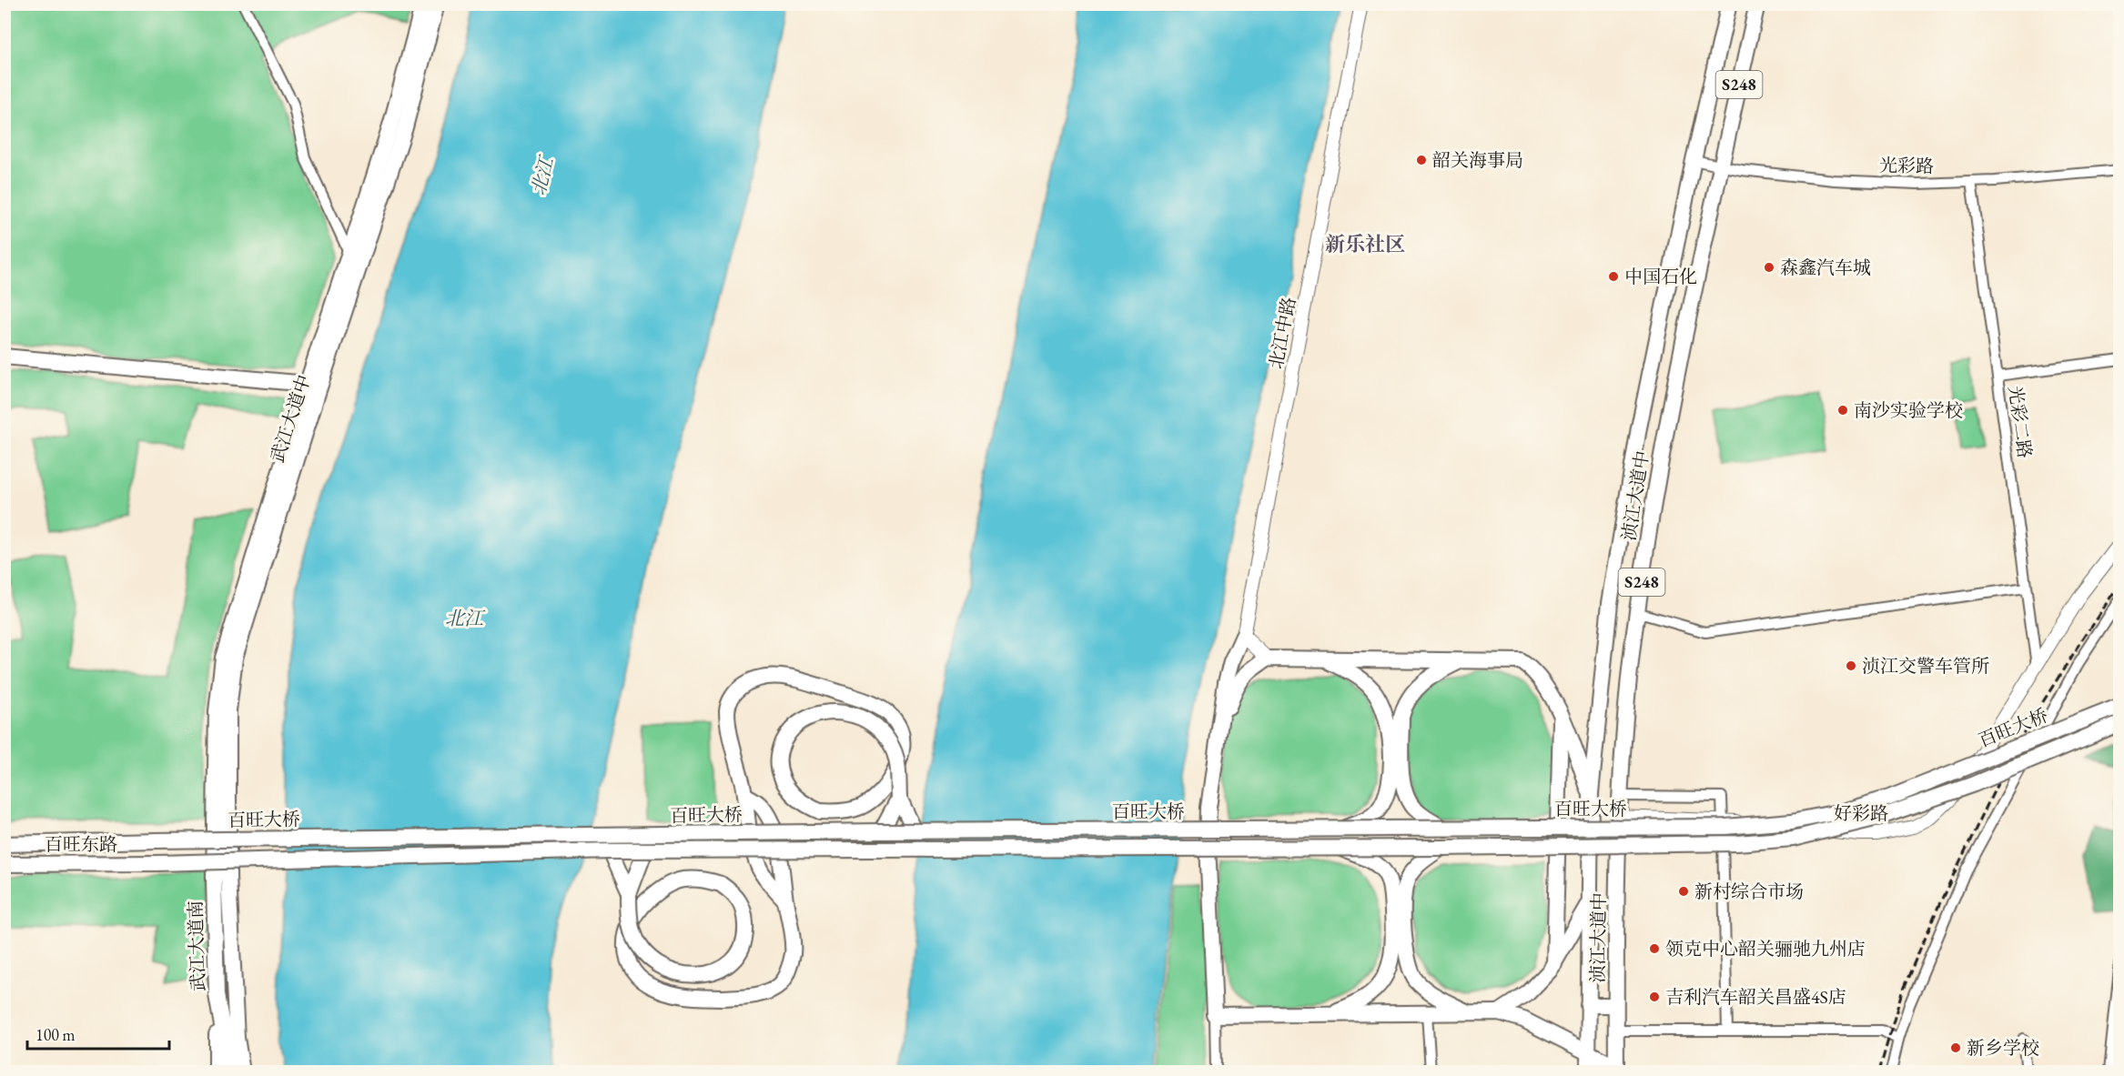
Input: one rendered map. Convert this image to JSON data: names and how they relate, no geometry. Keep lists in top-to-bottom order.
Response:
{
  "streets": {
    "main road": [
      "S248",
      "武江大道中",
      "浈江大道中",
      "百旺大桥",
      "百旺东路",
      "武江大道南"
    ],
    "street": [
      "光彩路",
      "北江中路",
      "光彩二路",
      "好彩路"
    ]
  },
  "crossings": [
    ["S248", "浈江大道中"],
    ["光彩路", "光彩二路"],
    ["光彩路", "浈江大道中"],
    ["武江大道中", "武江大道南"],
    ["光彩二路", "好彩路"],
    ["浈江大道中", "好彩路"],
    ["百旺大桥", "百旺东路"]
  ],
  "districts": ["新乐社区"],
  "water": ["北江"],
  "places": [
    "韶关海事局",
    "森鑫汽车城",
    "中国石化",
    "南沙实验学校",
    "浈江交警车管所",
    "新村综合市场",
    "领克中心韶关骊驰九州店",
    "吉利汽车韶关昌盛4S店",
    "新乡学校"
  ],
  "scale_bar": "100 m"
}
